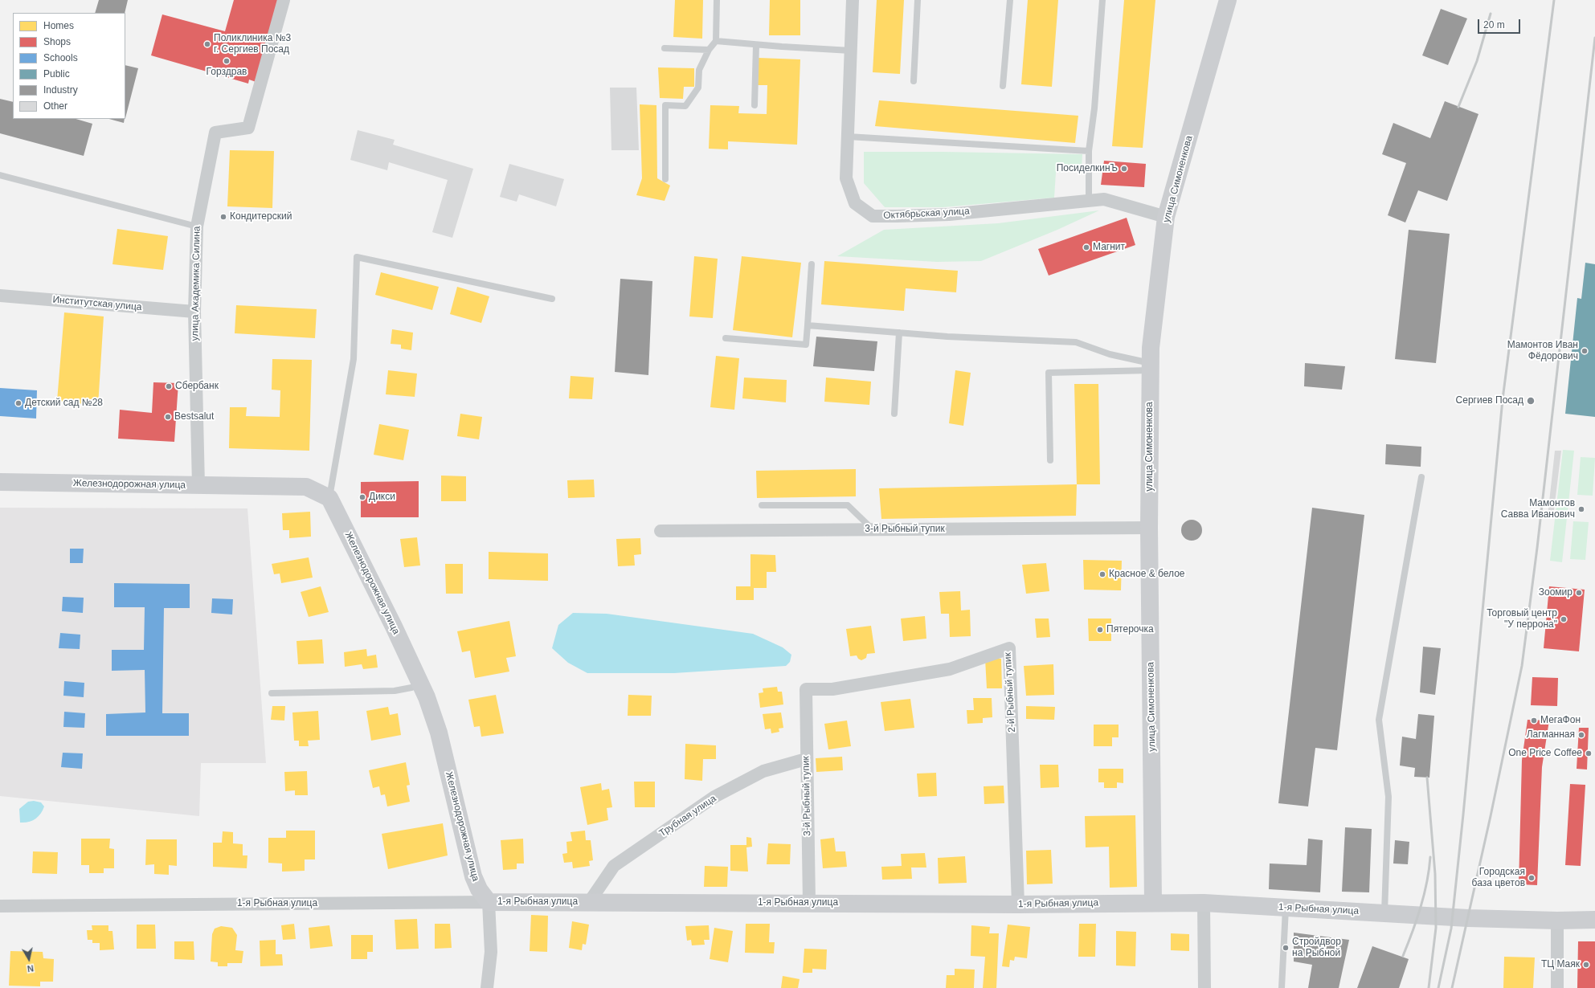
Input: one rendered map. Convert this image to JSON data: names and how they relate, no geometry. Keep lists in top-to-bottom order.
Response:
{
  "streets": {
    "street": [
      "улица Симоненкова",
      "Октябрьская улица",
      "улица Академика Силина",
      "Институтская улица",
      "Железнодорожная улица",
      "3-й Рыбный тупик",
      "2-й Рыбный тупик",
      "Трубная улица",
      "1-я Рыбная улица"
    ]
  },
  "crossings": [
    ["улица Симоненкова", "Октябрьская улица"],
    ["улица Симоненкова", "3-й Рыбный тупик"],
    ["улица Симоненкова", "1-я Рыбная улица"],
    ["улица Академика Силина", "Институтская улица"],
    ["улица Академика Силина", "Железнодорожная улица"],
    ["Железнодорожная улица", "1-я Рыбная улица"],
    ["3-й Рыбный тупик", "2-й Рыбный тупик"],
    ["3-й Рыбный тупик", "Трубная улица"],
    ["3-й Рыбный тупик", "1-я Рыбная улица"],
    ["2-й Рыбный тупик", "1-я Рыбная улица"],
    ["Трубная улица", "1-я Рыбная улица"]
  ],
  "places": [
    "Поликлиника №3 г. Сергиев Посад",
    "Горздрав",
    "ПосиделкинЪ",
    "Кондитерский",
    "Магнит",
    "Мамонтов Иван Фёдорович",
    "Сбербанк",
    "Сергиев Посад",
    "Детский сад №28",
    "Bestsalut",
    "Дикси",
    "Мамонтов Савва Иванович",
    "Красное & белое",
    "Зоомир",
    "Торговый центр \"У перрона\"",
    "Пятерочка",
    "МегаФон",
    "Лагманная",
    "One Price Coffee",
    "Городская база цветов",
    "Стройдвор на Рыбной",
    "ТЦ Маяк"
  ],
  "legend": [
    "Homes",
    "Shops",
    "Schools",
    "Public",
    "Industry",
    "Other"
  ],
  "scale_bar": "20 m",
  "north": "bottom"
}
